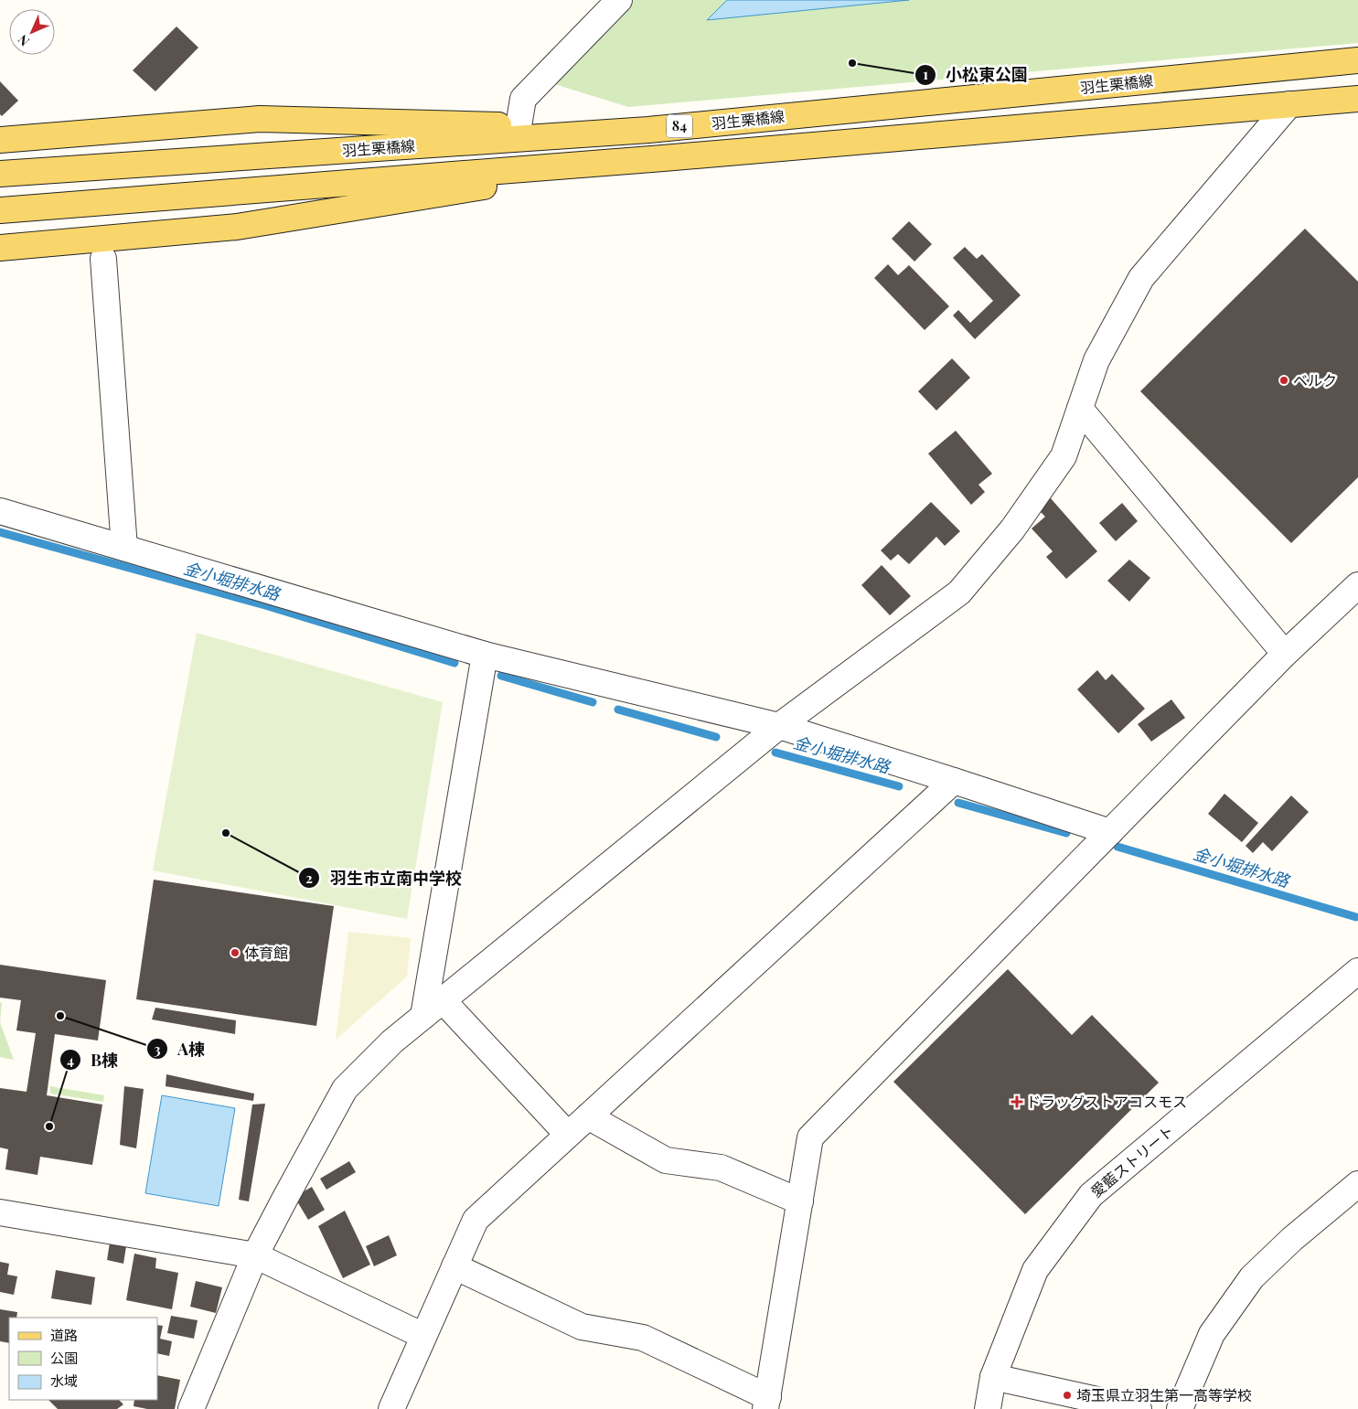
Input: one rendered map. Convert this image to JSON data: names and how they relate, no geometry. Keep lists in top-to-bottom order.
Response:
{
  "streets": {
    "main road": ["羽生栗橋線", "84"],
    "street": ["愛藍ストリート"]
  },
  "water": ["金小堀排水路"],
  "places": {
    "other": [
      "小松東公園",
      "ベルク",
      "羽生市立南中学校",
      "体育館",
      "A棟",
      "B棟",
      "埼玉県立羽生第一高等学校"
    ],
    "health": ["ドラッグストアコスモス"]
  },
  "legend": ["道路", "公園", "水域"],
  "north": "bottom left"
}
